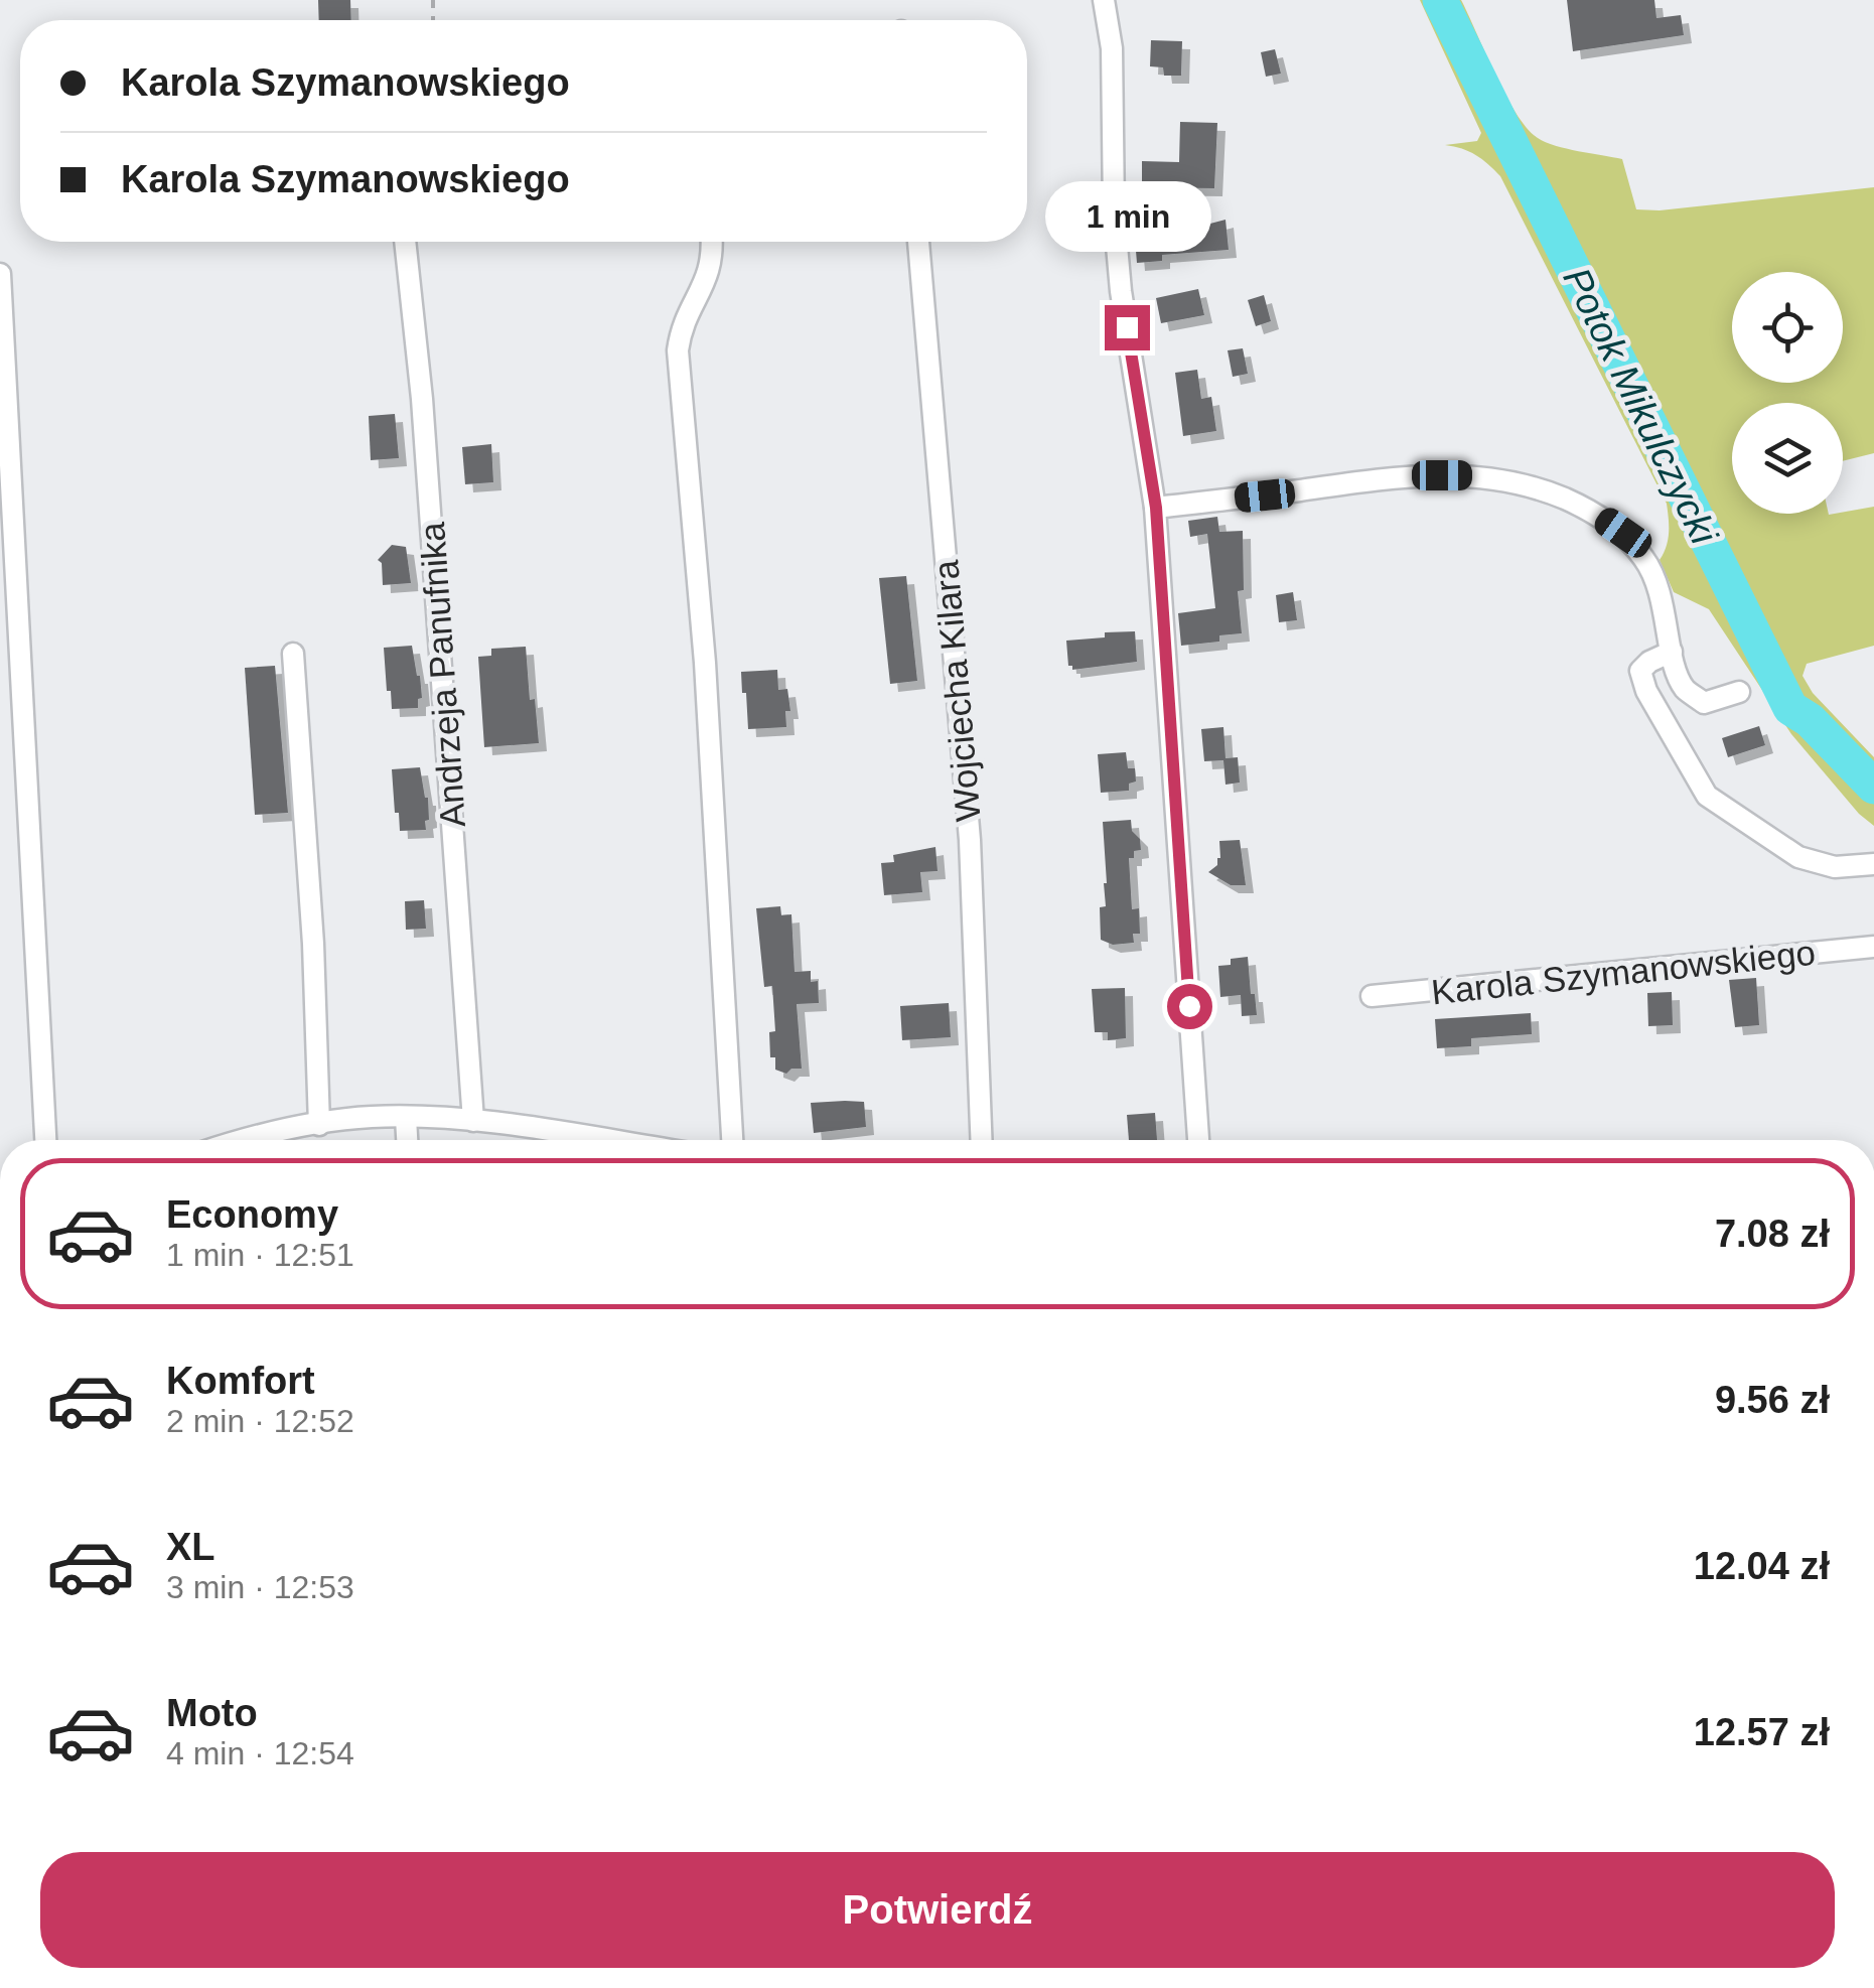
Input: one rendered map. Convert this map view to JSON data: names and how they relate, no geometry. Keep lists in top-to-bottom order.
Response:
{
  "streets": {
    "street": ["Andrzeja Panufnika", "Wojciecha Kilara", "Karola Szymanowskiego"]
  },
  "water": ["Potok Mikulczycki"],
  "page": {
    "banner": ["Karola Szymanowskiego", "Karola Szymanowskiego"],
    "bubble": "1 min",
    "list": [
      {
        "name": "Economy",
        "note": "1 min · 12:51",
        "value": "7.08 zł"
      },
      {
        "name": "Komfort",
        "note": "2 min · 12:52",
        "value": "9.56 zł"
      },
      {
        "name": "XL",
        "note": "3 min · 12:53",
        "value": "12.04 zł"
      },
      {
        "name": "Moto",
        "note": "4 min · 12:54",
        "value": "12.57 zł"
      }
    ],
    "buttons": "Potwierdź"
  }
}
